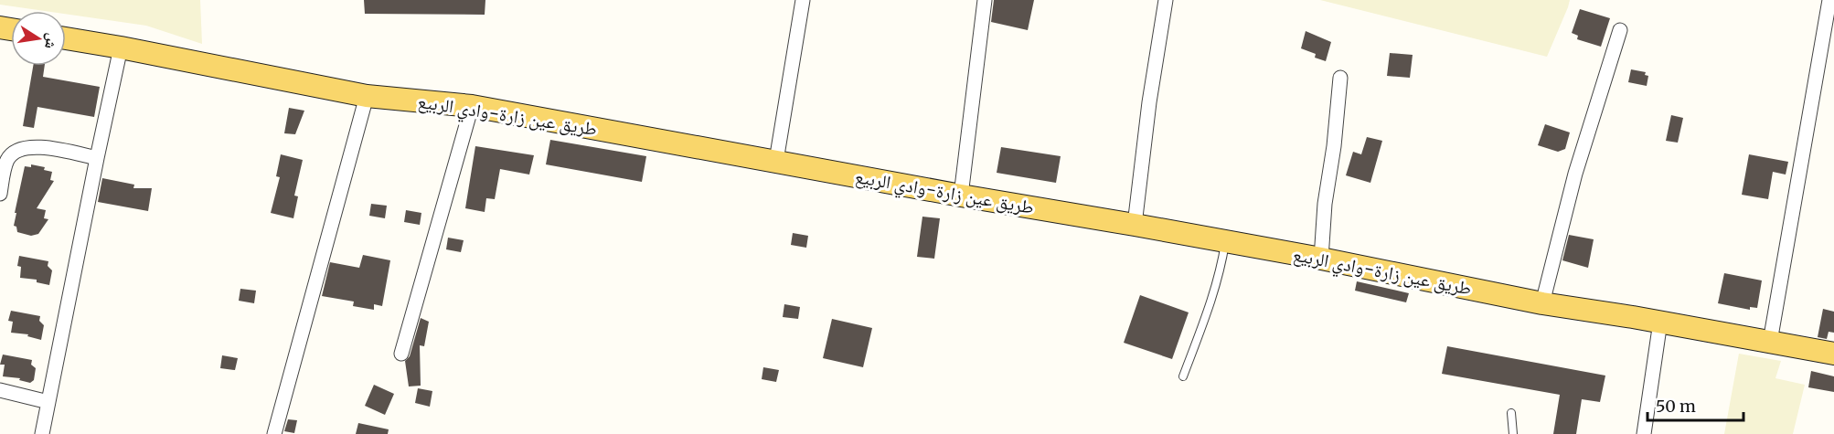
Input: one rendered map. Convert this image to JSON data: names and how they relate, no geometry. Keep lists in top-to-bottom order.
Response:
{
  "streets": {
    "main road": ["طريق عين زارة-وادي الربيع"]
  },
  "scale_bar": "50 m",
  "north": "right"
}
